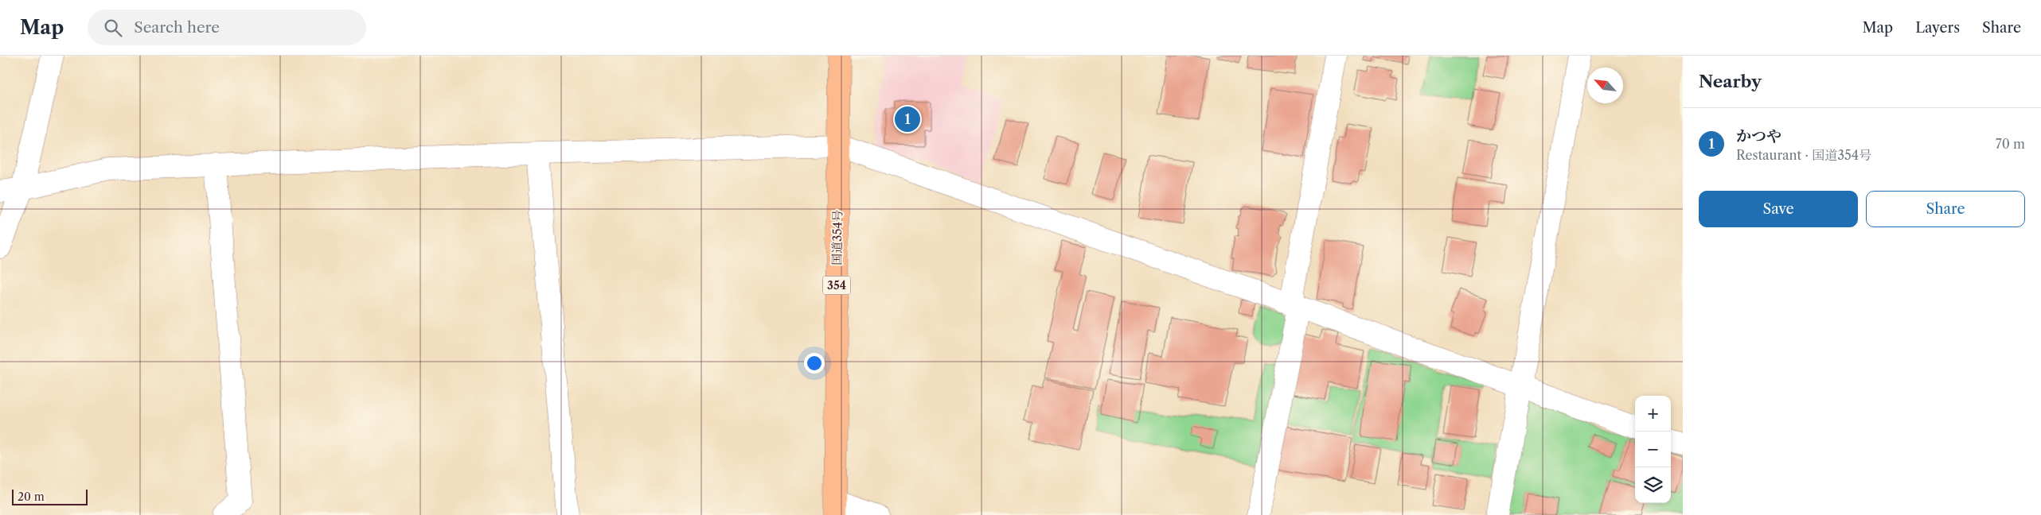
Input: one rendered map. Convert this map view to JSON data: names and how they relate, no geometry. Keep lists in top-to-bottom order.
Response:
{
  "streets": {
    "highway": ["国道354号", "354"]
  },
  "scale_bar": "20 m",
  "north": "top left",
  "page": {
    "header": "Map",
    "search": "Search here",
    "nav": ["Map", "Layers", "Share"],
    "heading": "Nearby",
    "pins": "1",
    "list": [
      {
        "mark": "1",
        "name": "かつや",
        "note": "Restaurant · 国道354号",
        "value": "70 m"
      }
    ],
    "buttons": ["Save", "Share"],
    "map_buttons": ["+", "−"],
    "scale": "20 m"
  }
}
